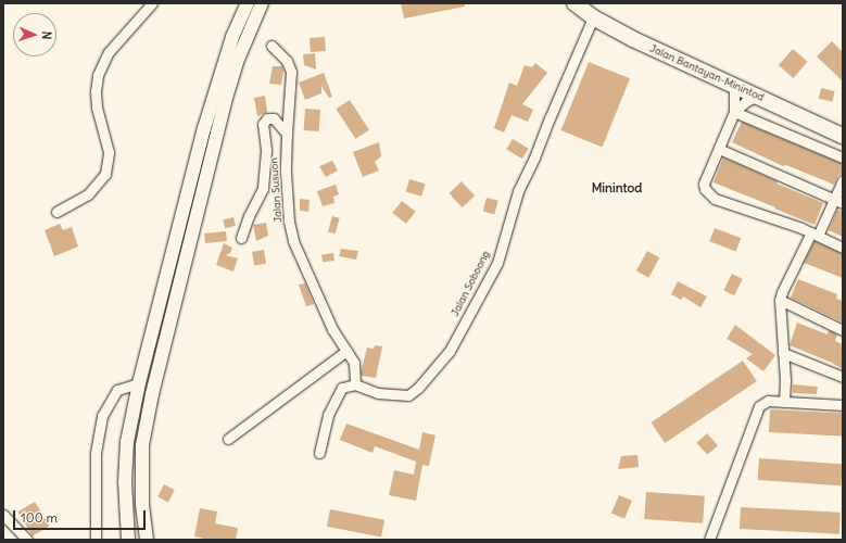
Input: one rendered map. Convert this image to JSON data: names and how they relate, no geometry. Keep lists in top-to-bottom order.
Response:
{
  "streets": {
    "main road": ["Jalan Bantayan-Minintod"],
    "street": ["Jalan Susuon", "Jalan Soboong"]
  },
  "crossings": [
    ["Jalan Bantayan-Minintod", "Jalan Soboong"],
    ["Jalan Susuon", "Jalan Soboong"]
  ],
  "districts": ["Minintod"],
  "scale_bar": "100 m",
  "north": "right"
}
